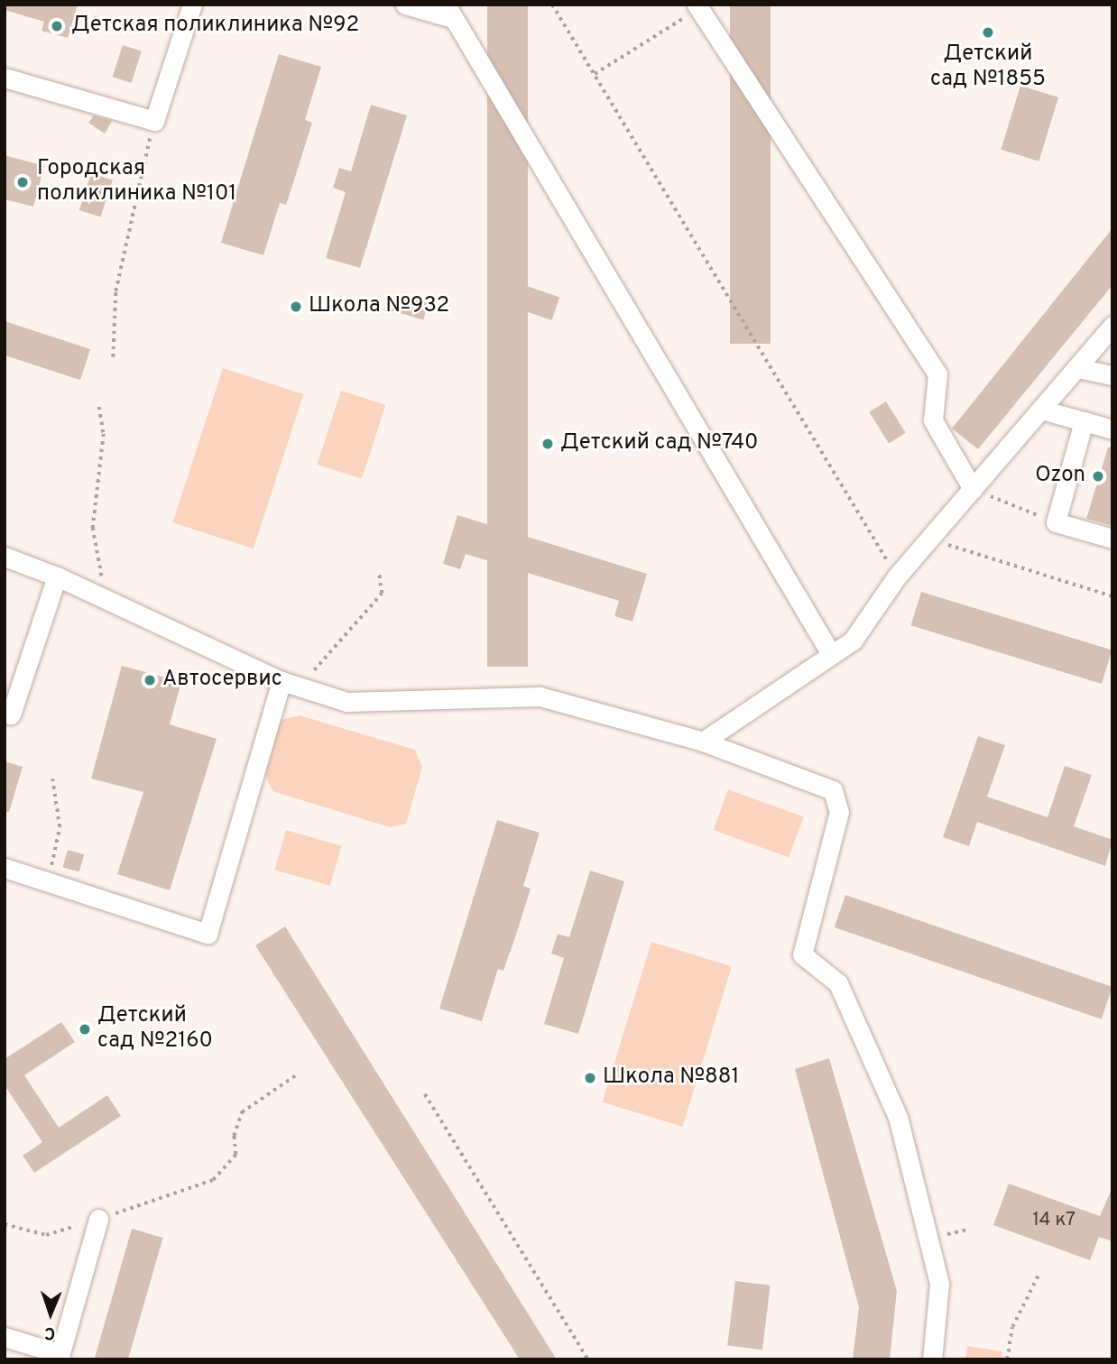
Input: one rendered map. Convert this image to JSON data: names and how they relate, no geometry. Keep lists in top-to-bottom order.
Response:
{
  "places": [
    "Детская поликлиника №92",
    "Детский сад №1855",
    "Городская поликлиника №101",
    "Школа №932",
    "Детский сад №740",
    "Ozon",
    "Автосервис",
    "Детский сад №2160",
    "Школа №881"
  ],
  "house_numbers": ["14 к7"],
  "north": "bottom"
}
